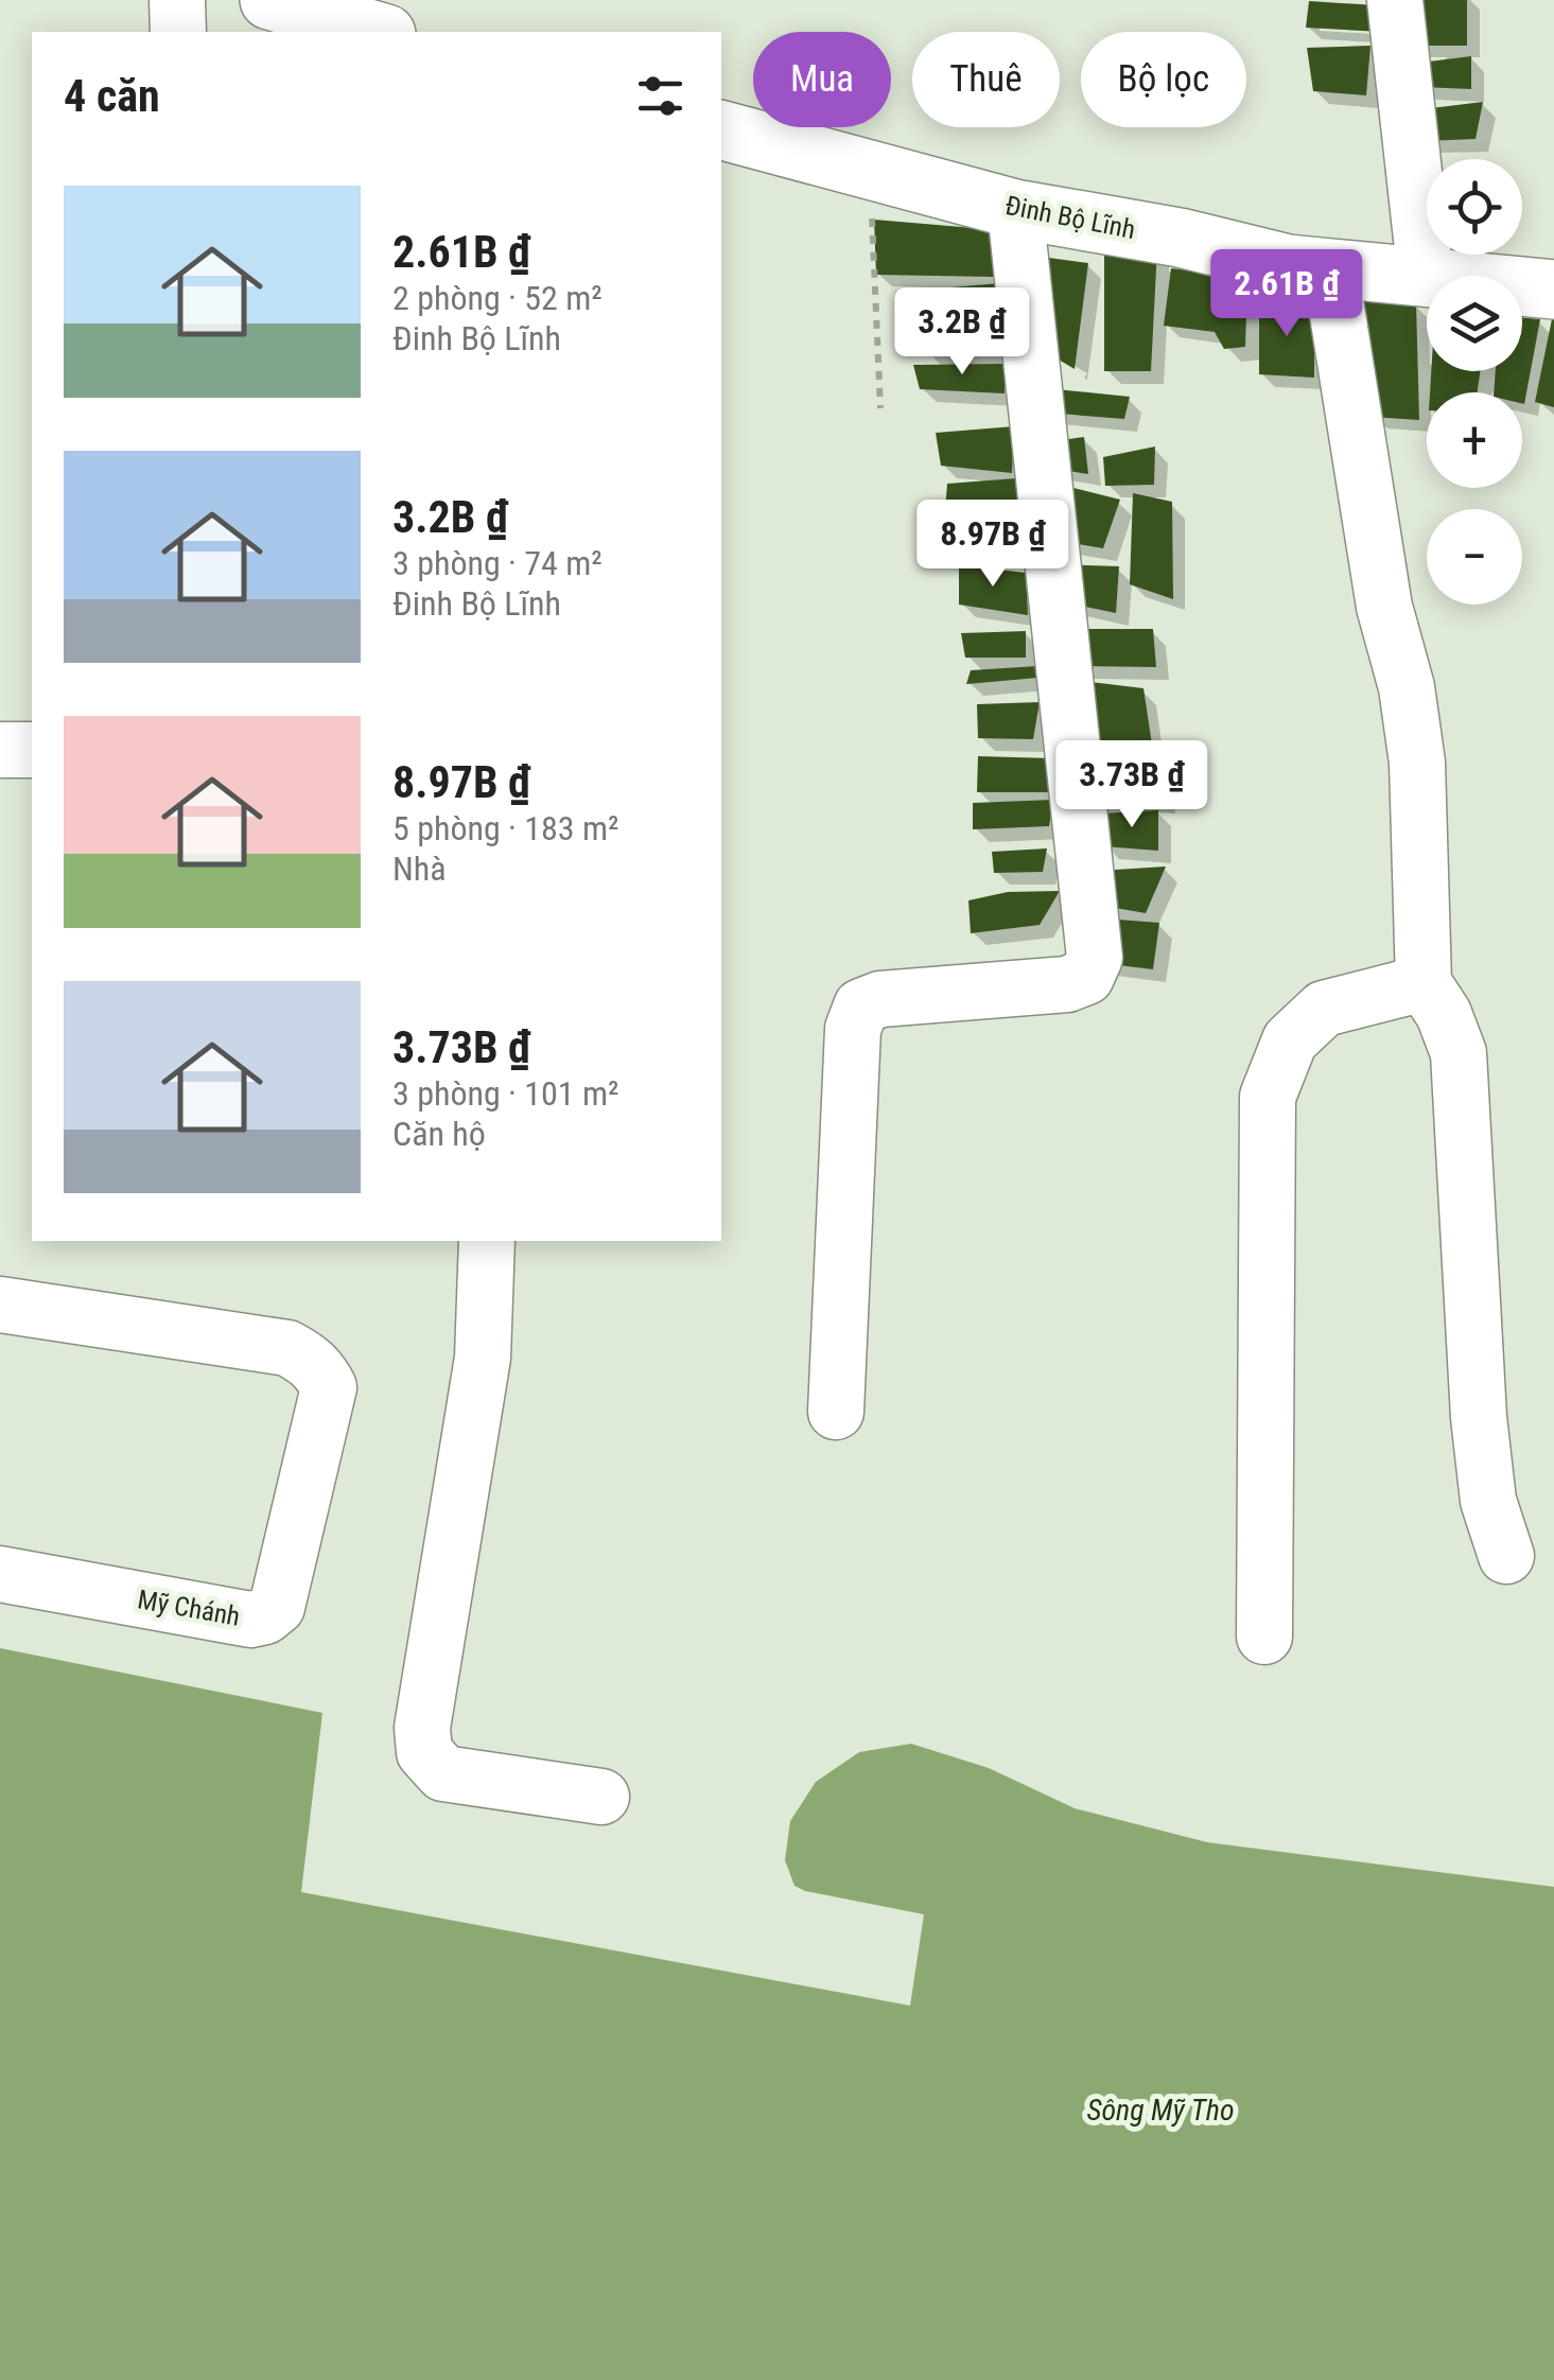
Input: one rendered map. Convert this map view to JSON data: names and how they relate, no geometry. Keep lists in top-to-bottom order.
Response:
{
  "streets": {
    "main road": ["Đinh Bộ Lĩnh"],
    "street": ["Mỹ Chánh"]
  },
  "water": ["Sông Mỹ Tho"],
  "page": {
    "chip": ["Mua", "Thuê", "Bộ lọc"],
    "heading": "4 căn",
    "map_buttons": ["+", "−"],
    "list": [
      {
        "name": "2.61B ₫",
        "note": "2 phòng · 52 m² · Đinh Bộ Lĩnh"
      },
      {
        "name": "3.2B ₫",
        "note": "3 phòng · 74 m² · Đinh Bộ Lĩnh"
      },
      {
        "name": "8.97B ₫",
        "note": "5 phòng · 183 m² · Nhà"
      },
      {
        "name": "3.73B ₫",
        "note": "3 phòng · 101 m² · Căn hộ"
      }
    ],
    "price": [
      "2.61B ₫",
      "3.2B ₫",
      "8.97B ₫",
      "3.73B ₫"
    ]
  }
}
